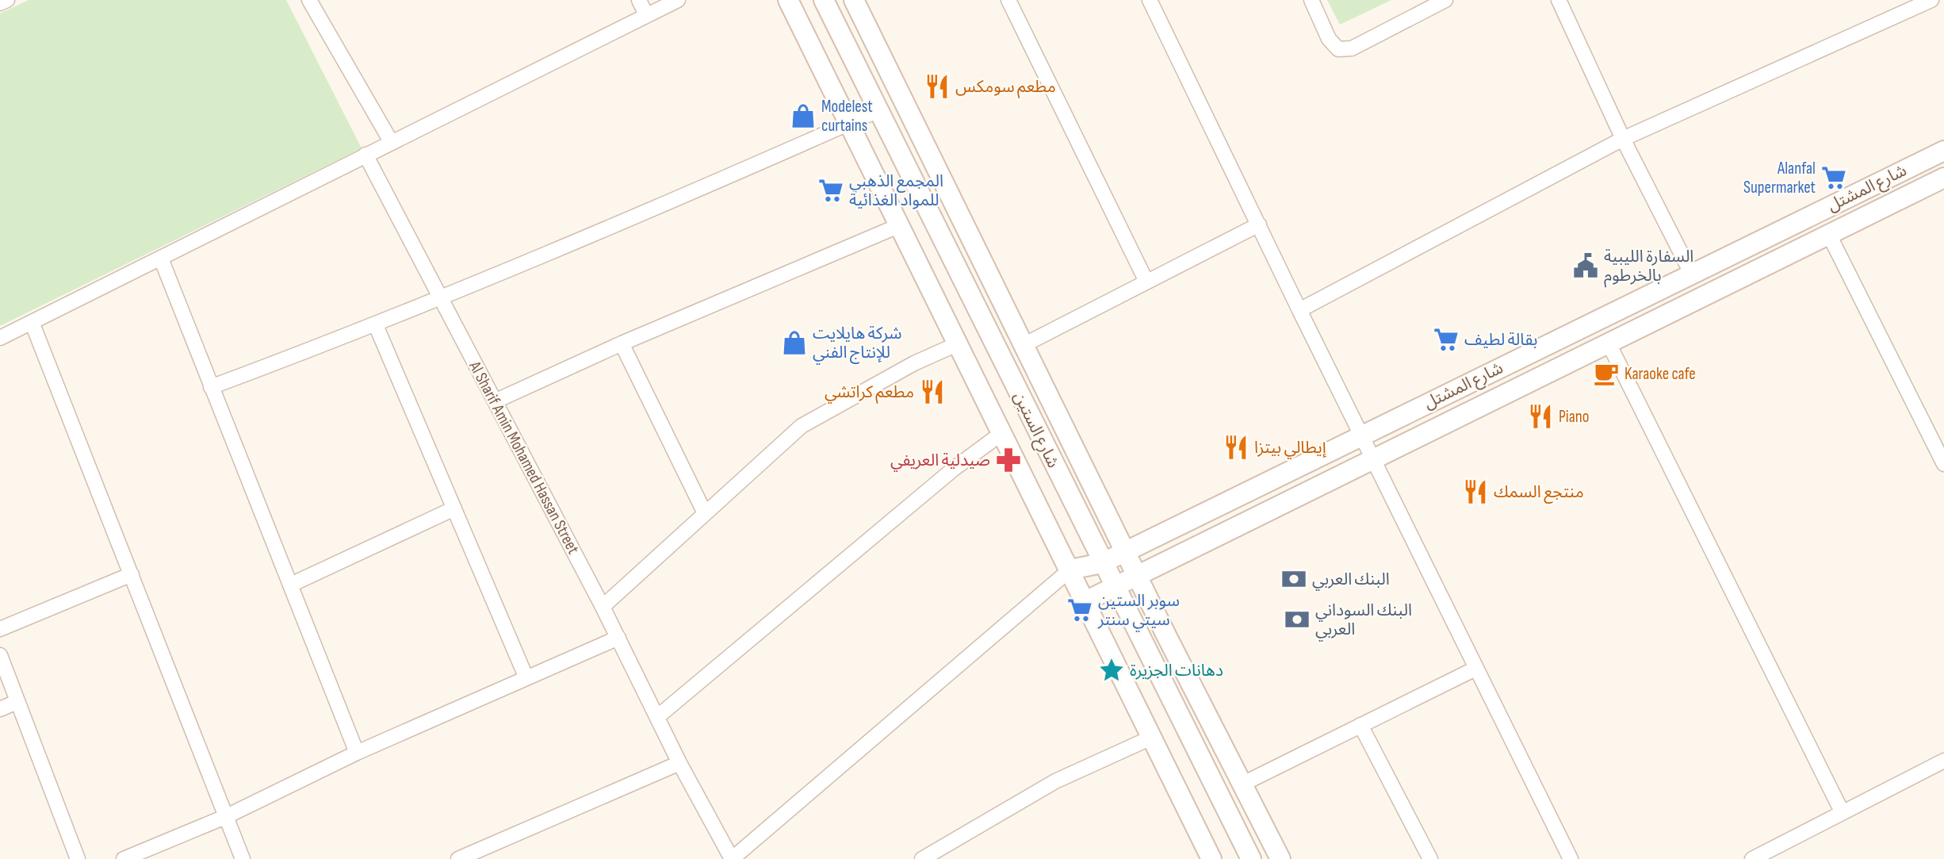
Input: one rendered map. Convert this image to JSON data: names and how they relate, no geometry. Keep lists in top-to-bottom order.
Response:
{
  "streets": {
    "main road": ["شارع المشتل", "شارع الستين"],
    "street": ["Al Sharif Amin Mohamed Hassan Street"]
  },
  "crossings": [
    ["شارع المشتل", "شارع الستين"]
  ],
  "places": {
    "restaurant": [
      "مطعم سومكس",
      "مطعم كراتشي",
      "Piano",
      "إيطالي بيتزا",
      "منتجع السمك"
    ],
    "shop": ["Modelest curtains", "شركة هايلايت للإنتاج الفني"],
    "supermarket": [
      "Alanfal Supermarket",
      "المجمع الذهبي للمواد الغذائية",
      "بقالة لطيف",
      "سوبر الستين سيتي سنتر"
    ],
    "public building": ["السفارة الليبية بالخرطوم"],
    "cafe": ["Karaoke cafe"],
    "pharmacy": ["صيدلية العريفي"],
    "bank": ["البنك العربي", "البنك السوداني العربي"],
    "place": ["دهانات الجزيرة"]
  }
}
